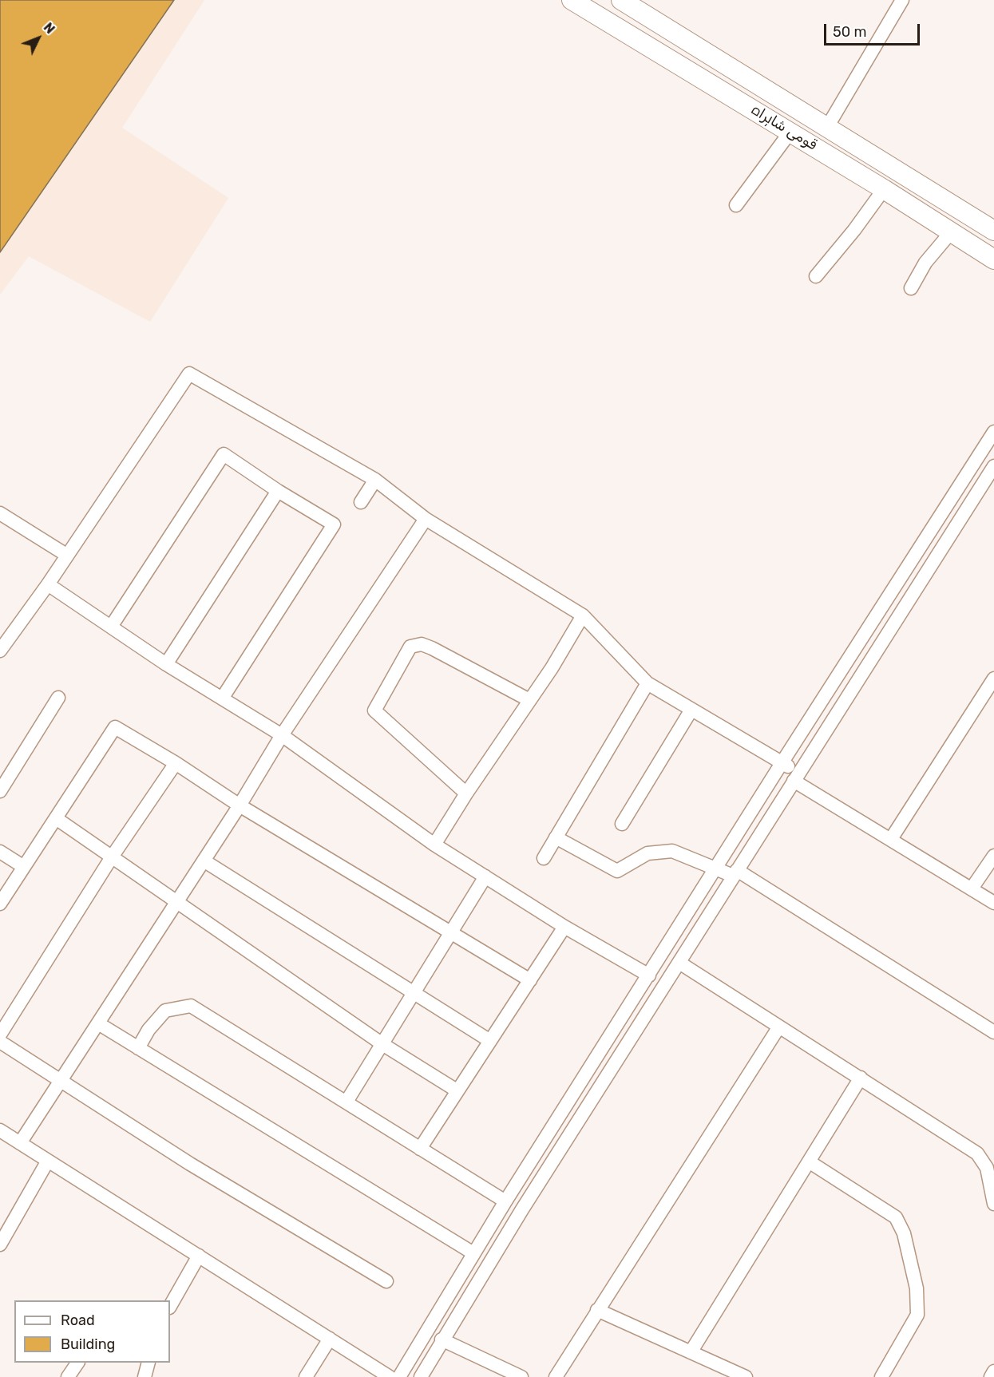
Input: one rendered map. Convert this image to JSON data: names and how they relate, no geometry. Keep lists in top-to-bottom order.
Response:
{
  "streets": {
    "highway": ["قومی شاہراہ"]
  },
  "legend": ["Road", "Building"],
  "scale_bar": "50 m",
  "north": "top right"
}
